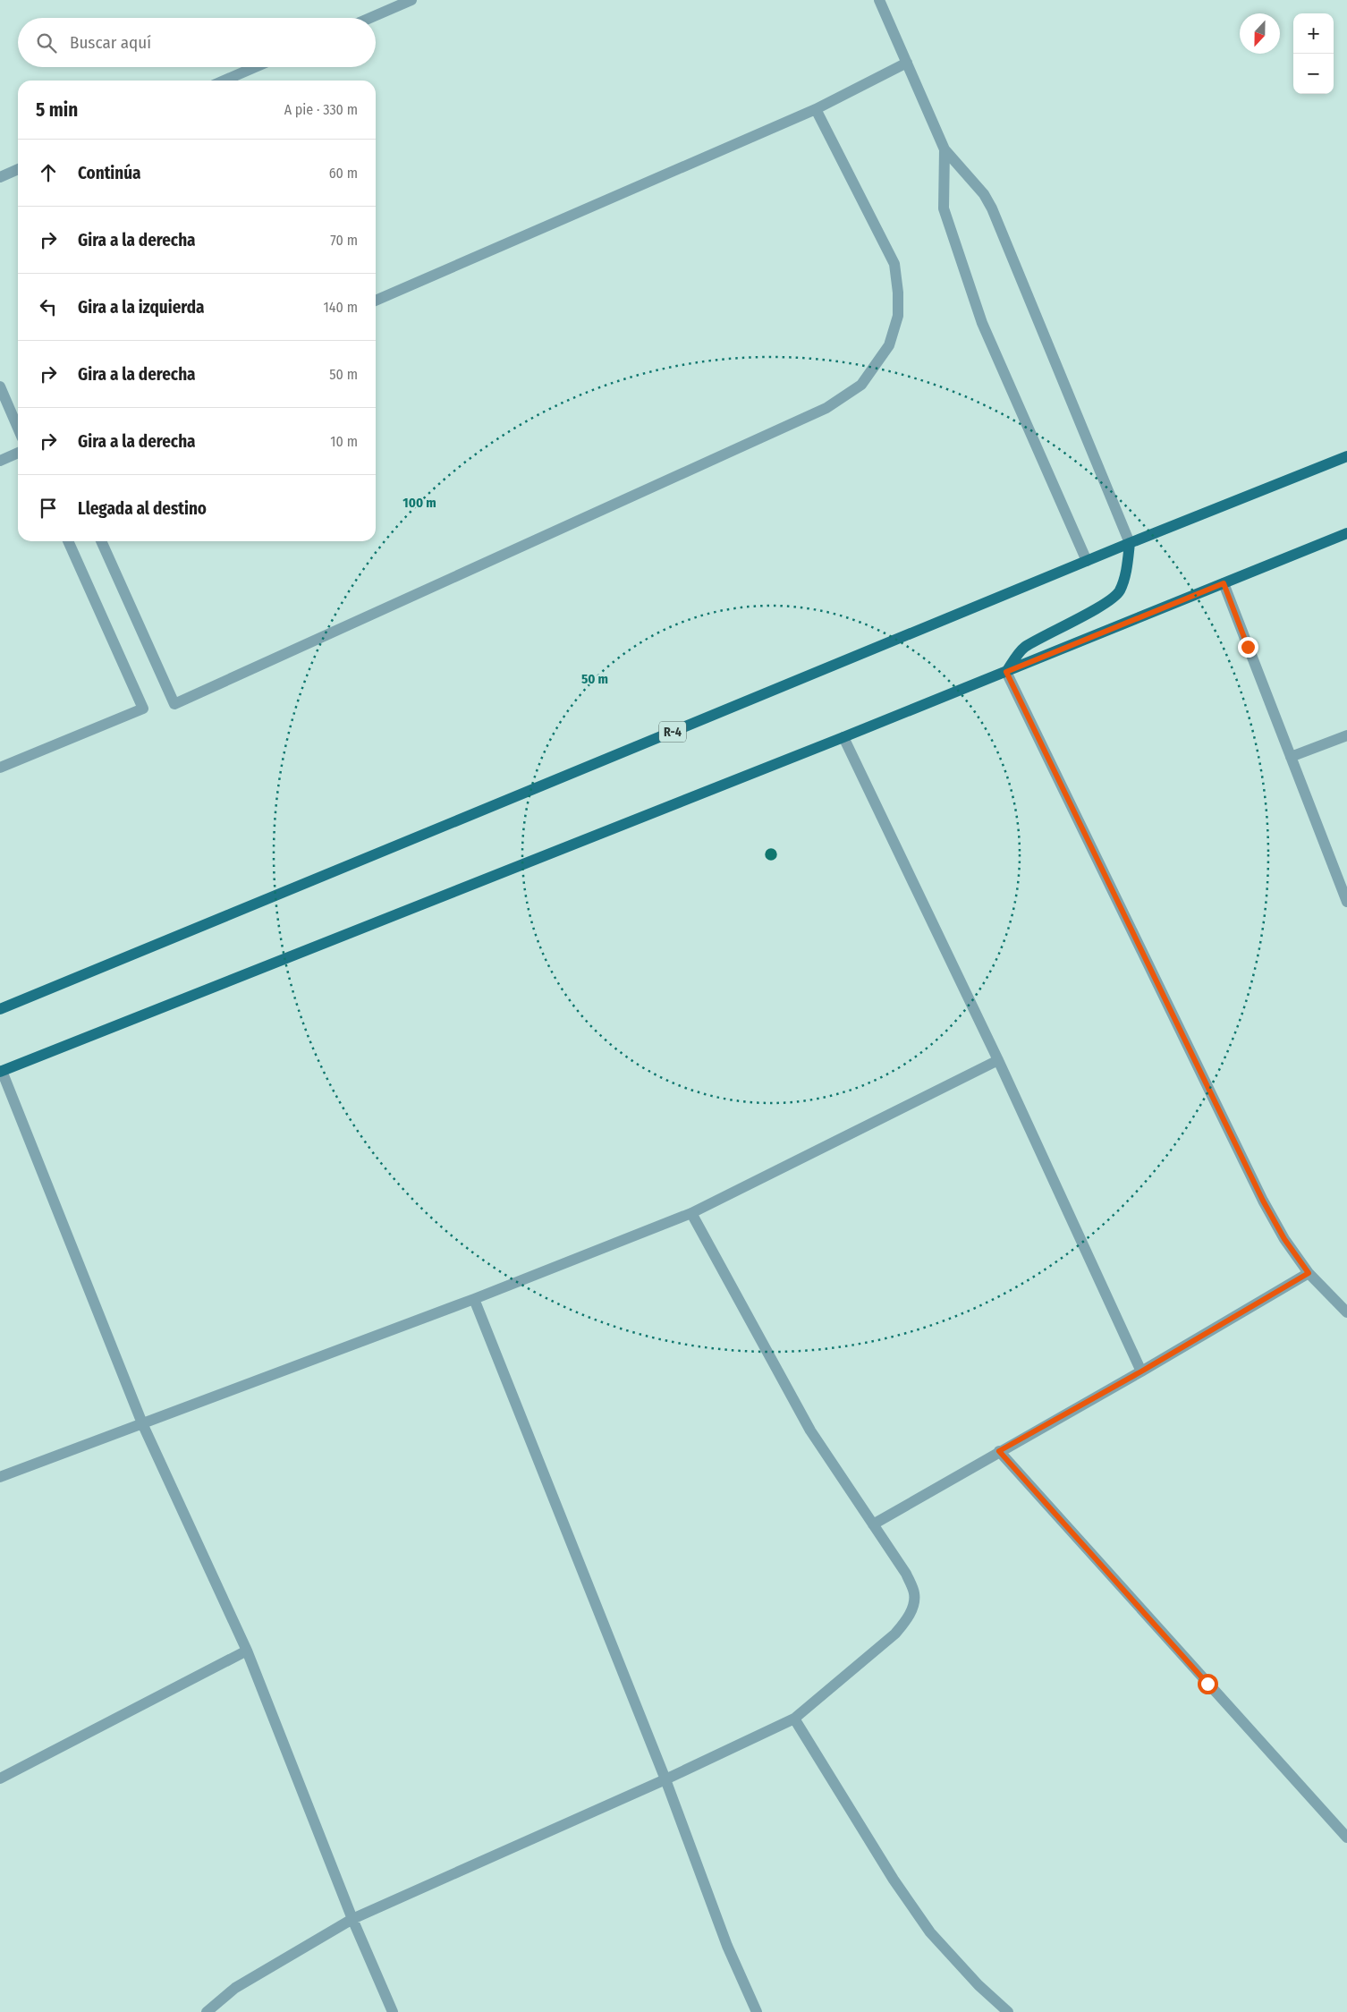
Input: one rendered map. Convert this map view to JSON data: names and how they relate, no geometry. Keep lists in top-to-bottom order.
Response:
{
  "streets": {
    "main road": ["R-4"]
  },
  "north": "bottom",
  "page": {
    "map_buttons": ["+", "−"],
    "search": "Buscar aquí",
    "heading": ["5 min", "A pie · 330 m"],
    "list": [
      ["Continúa", "60 m"],
      ["Gira a la derecha", "70 m"],
      ["Gira a la izquierda", "140 m"],
      ["Gira a la derecha", "50 m"],
      ["Gira a la derecha", "10 m"],
      "Llegada al destino"
    ]
  },
  "rings": ["100 m", "50 m"]
}
